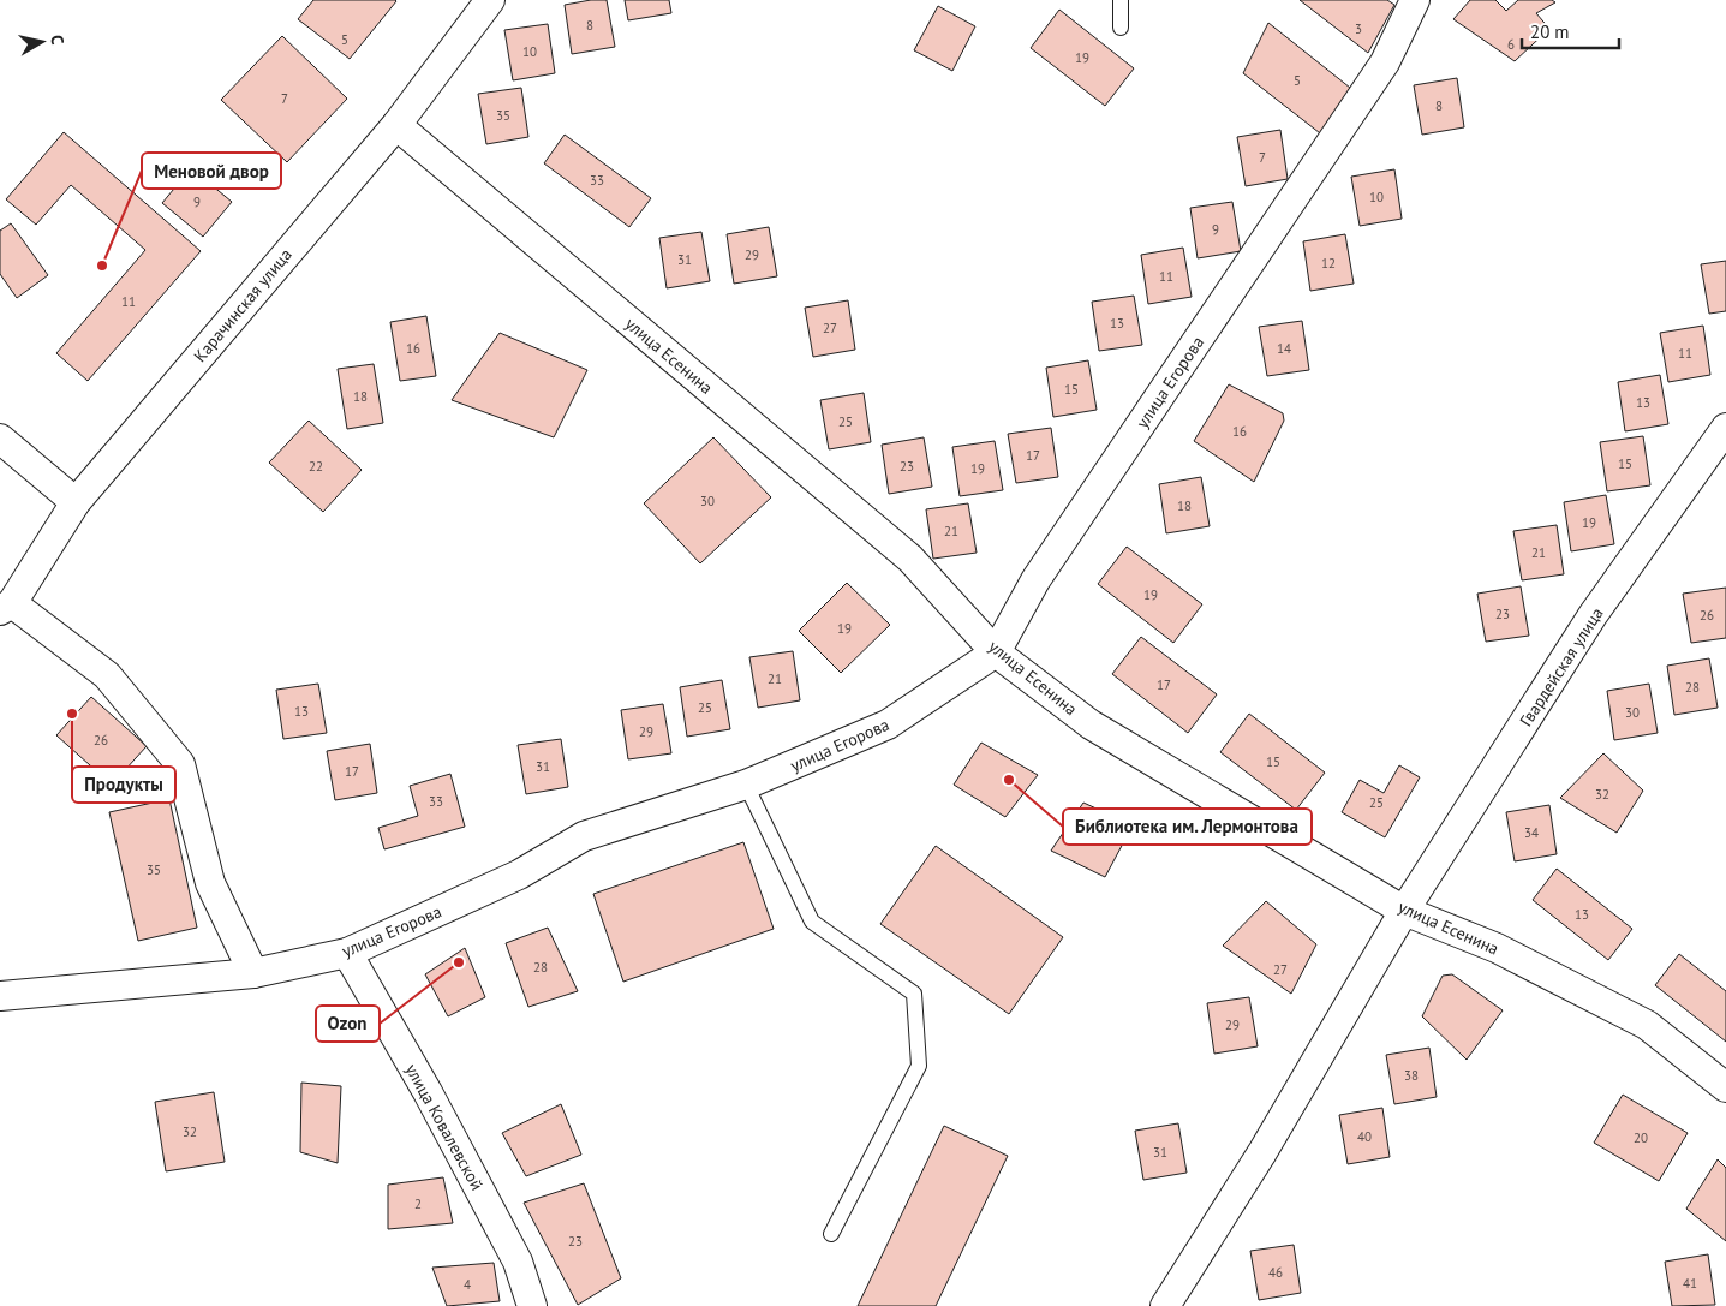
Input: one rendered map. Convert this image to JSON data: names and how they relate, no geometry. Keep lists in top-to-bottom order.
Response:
{
  "streets": {
    "street": [
      "Карачинская улица",
      "улица Есенина",
      "улица Егорова",
      "Гвардейская улица",
      "улица Ковалевской"
    ]
  },
  "crossings": [
    ["Карачинская улица", "улица Есенина"],
    ["улица Есенина", "улица Егорова"],
    ["улица Есенина", "Гвардейская улица"],
    ["улица Егорова", "улица Ковалевской"]
  ],
  "places": [
    "Меновой двор",
    "Продукты",
    "Библиотека им. Лермонтова",
    "Ozon"
  ],
  "house_numbers": [
    "8",
    "3",
    "5",
    "6",
    "10",
    "19",
    "5",
    "7",
    "8",
    "35",
    "7",
    "33",
    "10",
    "9",
    "9",
    "29",
    "31",
    "12",
    "11",
    "11",
    "13",
    "27",
    "16",
    "14",
    "11",
    "15",
    "18",
    "13",
    "25",
    "16",
    "17",
    "15",
    "22",
    "23",
    "19",
    "30",
    "18",
    "19",
    "21",
    "21",
    "19",
    "23",
    "26",
    "19",
    "21",
    "17",
    "28",
    "25",
    "13",
    "30",
    "29",
    "26",
    "15",
    "31",
    "17",
    "32",
    "33",
    "25",
    "34",
    "35",
    "13",
    "28",
    "27",
    "29",
    "38",
    "32",
    "40",
    "20",
    "31",
    "2",
    "23",
    "46",
    "41",
    "4"
  ],
  "scale_bar": "20 m",
  "north": "right"
}
